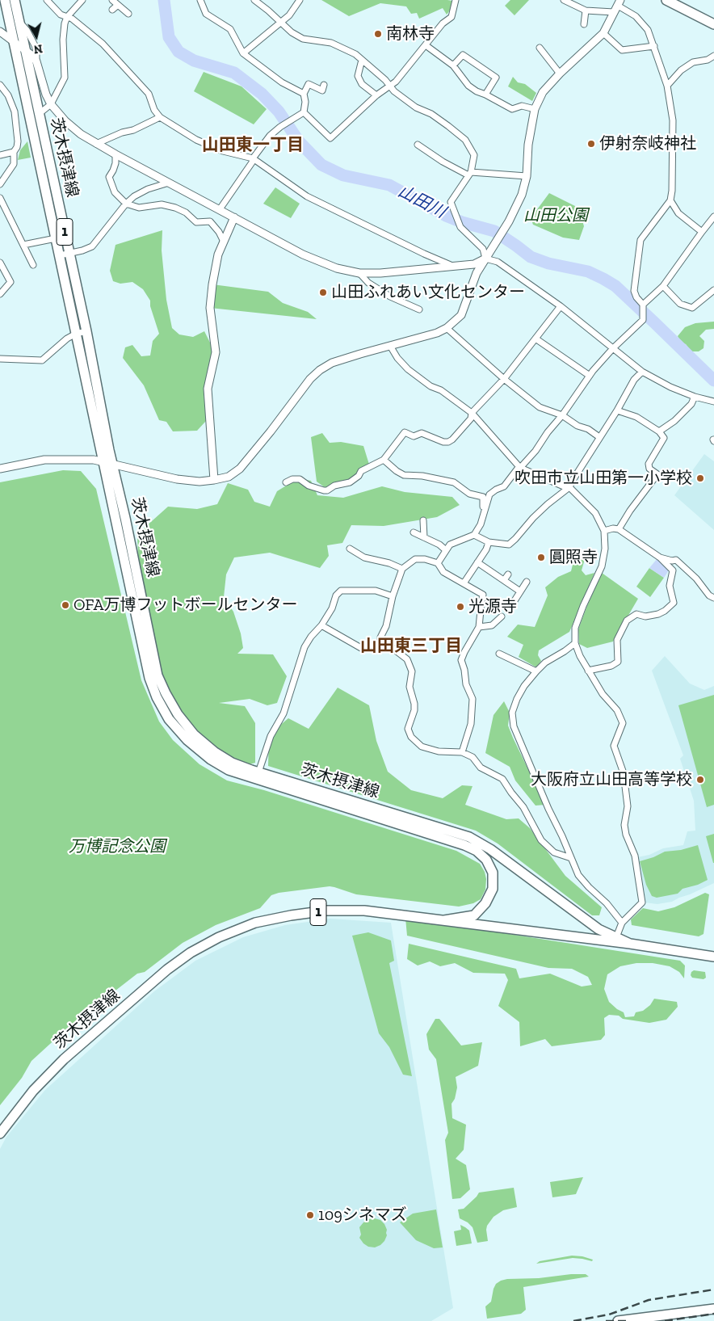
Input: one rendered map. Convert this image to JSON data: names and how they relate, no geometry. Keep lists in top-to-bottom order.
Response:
{
  "streets": {
    "main road": ["茨木摂津線", "1"]
  },
  "districts": ["山田東一丁目", "山田東三丁目"],
  "water": ["山田川"],
  "parks": ["山田公園", "万博記念公園"],
  "places": [
    "南林寺",
    "伊射奈岐神社",
    "山田ふれあい文化センター",
    "吹田市立山田第一小学校",
    "圓照寺",
    "OFA万博フットボールセンター",
    "光源寺",
    "大阪府立山田高等学校",
    "109シネマズ"
  ],
  "north": "bottom"
}
